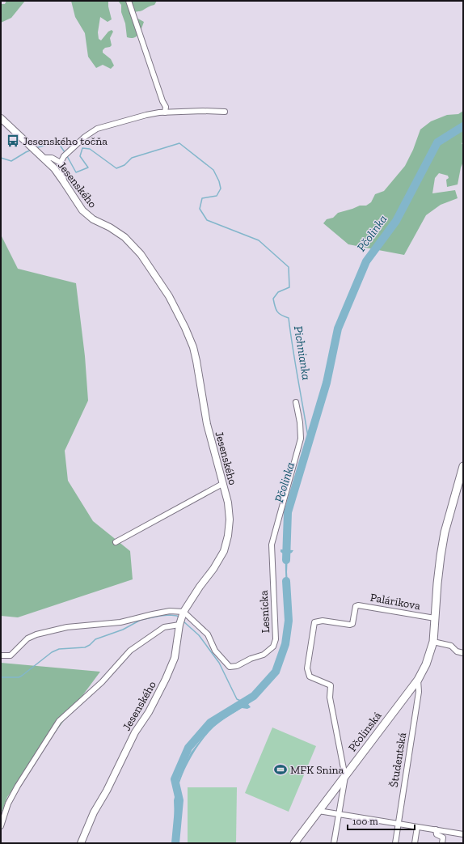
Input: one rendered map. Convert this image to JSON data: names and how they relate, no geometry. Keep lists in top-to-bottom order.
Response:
{
  "streets": {
    "main road": ["Pčolinská"],
    "street": [
      "Jesenského",
      "Palárikova",
      "Lesnícka",
      "Študentská"
    ]
  },
  "crossings": [
    ["Jesenského", "Lesnícka"],
    ["Palárikova", "Pčolinská"],
    ["Pčolinská", "Študentská"]
  ],
  "water": ["Pčolinka", "Pichnianka"],
  "places": {
    "bus stop": ["Jesenského točňa"],
    "sports": ["MFK Snina"]
  },
  "scale_bar": "100 m"
}
